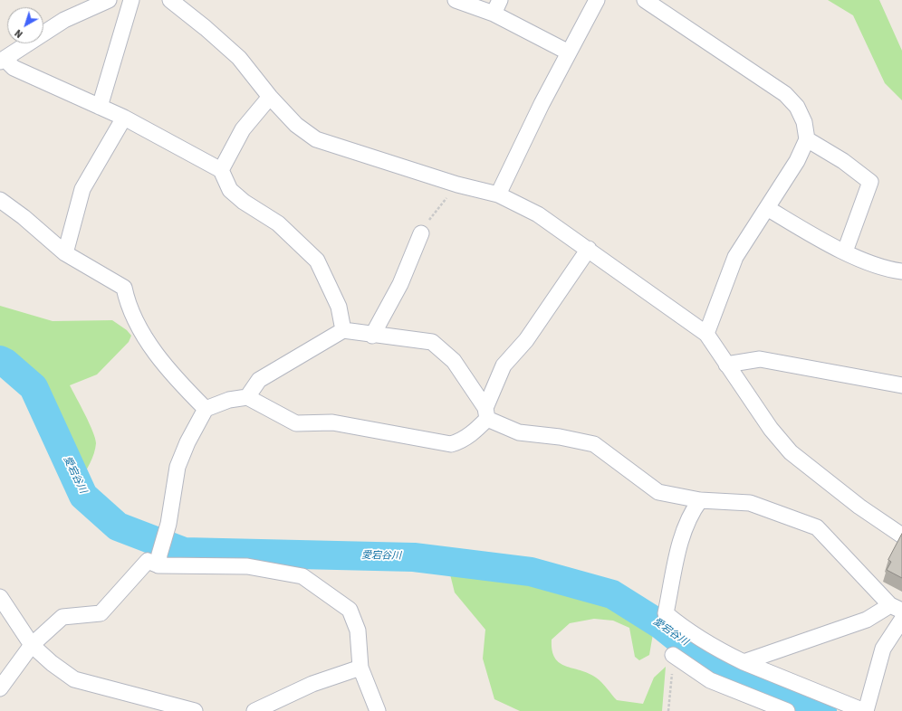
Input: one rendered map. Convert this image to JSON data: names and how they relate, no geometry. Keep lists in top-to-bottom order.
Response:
{
  "water": ["愛宕谷川"],
  "north": "bottom left"
}
